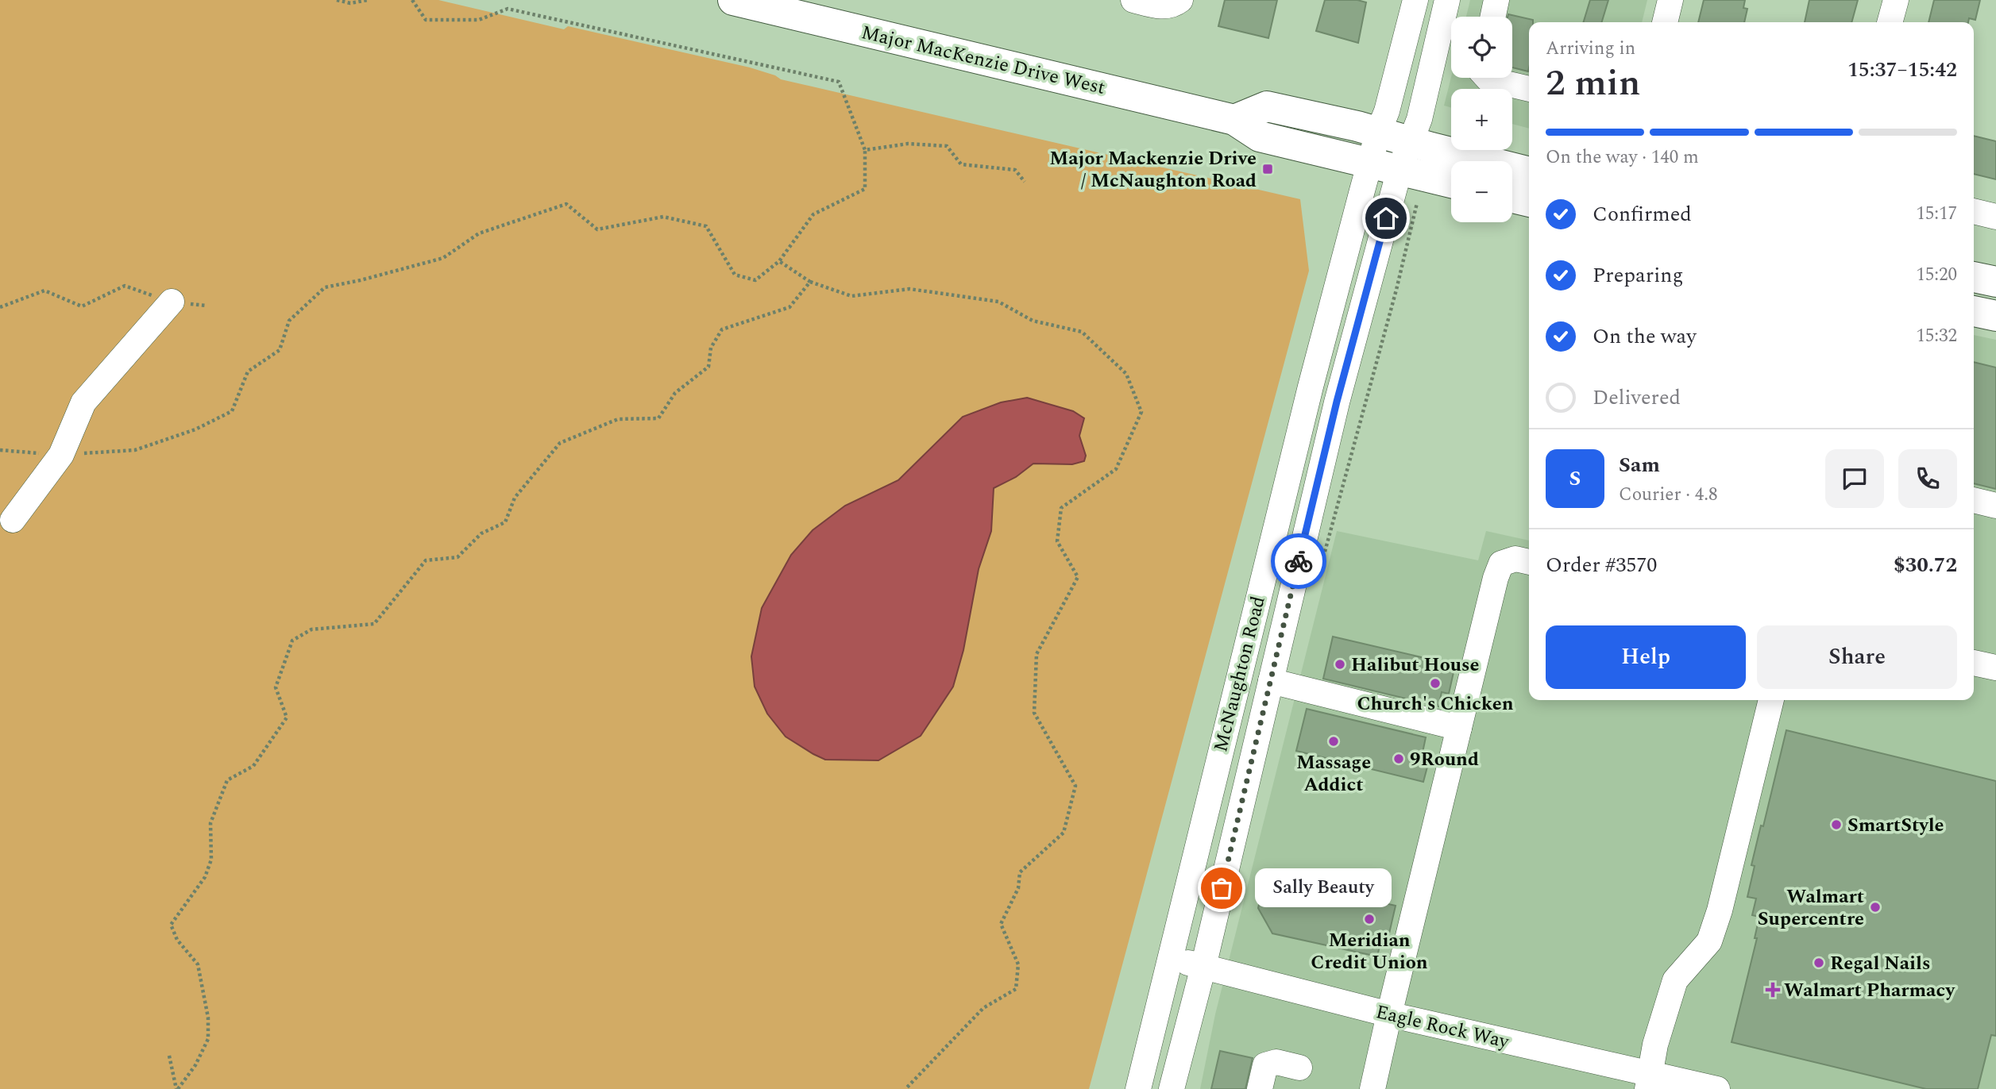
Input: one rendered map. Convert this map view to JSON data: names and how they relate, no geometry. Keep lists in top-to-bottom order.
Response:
{
  "streets": {
    "main road": ["Major MacKenzie Drive West"],
    "street": ["McNaughton Road", "Eagle Rock Way"]
  },
  "crossings": [
    ["Major MacKenzie Drive West", "McNaughton Road"],
    ["McNaughton Road", "Eagle Rock Way"]
  ],
  "places": {
    "transit": ["Major Mackenzie Drive / McNaughton Road"],
    "other": [
      "Halibut House",
      "Church's Chicken",
      "Massage Addict",
      "9Round",
      "SmartStyle",
      "Sally Beauty",
      "Walmart Supercentre",
      "Meridian Credit Union",
      "Regal Nails"
    ],
    "health": ["Walmart Pharmacy"]
  },
  "page": {
    "map_buttons": ["+", "−"],
    "heading": ["2 min", "Arriving in", "15:37–15:42"],
    "panel": [
      "Sam",
      "Courier · 4.8",
      "Order #3570",
      "$30.72"
    ],
    "bar": "On the way · 140 m",
    "list": [
      ["Confirmed", "15:17"],
      ["Preparing", "15:20"],
      ["On the way", "15:32"],
      "Delivered"
    ],
    "round": "S",
    "buttons": ["Help", "Share"],
    "bubble": "Sally Beauty"
  }
}
